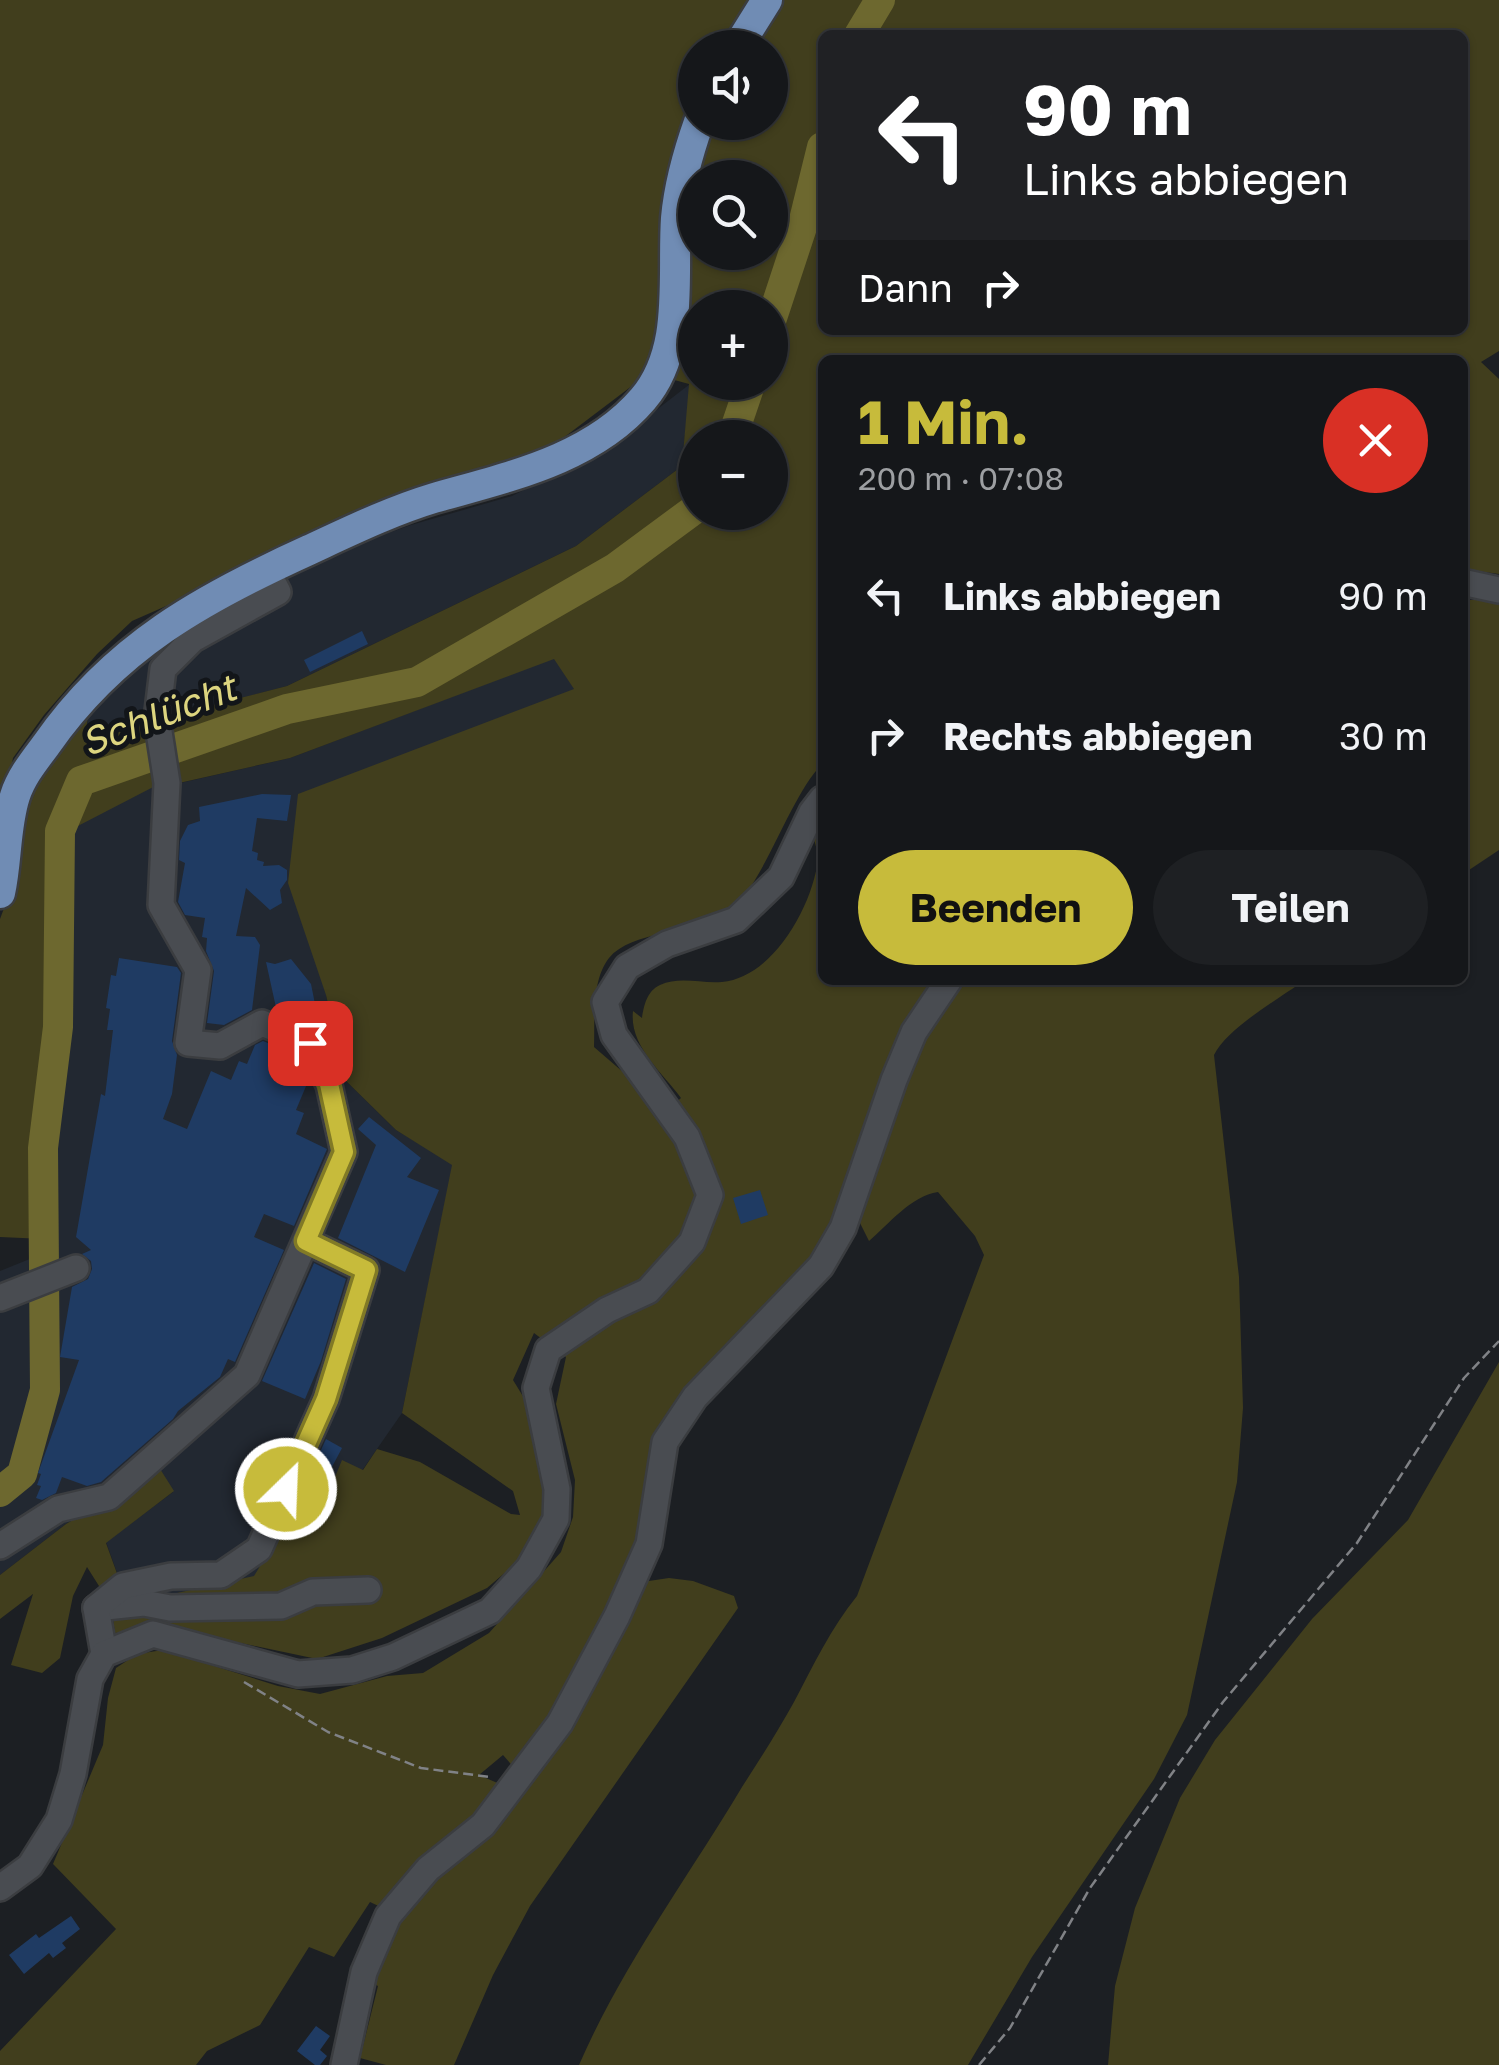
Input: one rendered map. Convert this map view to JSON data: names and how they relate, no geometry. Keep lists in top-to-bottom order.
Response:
{
  "water": ["Schlücht"],
  "page": {
    "map_buttons": ["+", "−"],
    "turn": ["90 m", "Links abbiegen"],
    "then": "Dann",
    "heading": ["1 Min.", "200 m · 07:08"],
    "list": [
      {
        "name": "Links abbiegen",
        "value": "90 m"
      },
      {
        "name": "Rechts abbiegen",
        "value": "30 m"
      }
    ],
    "buttons": ["Beenden", "Teilen"]
  }
}
